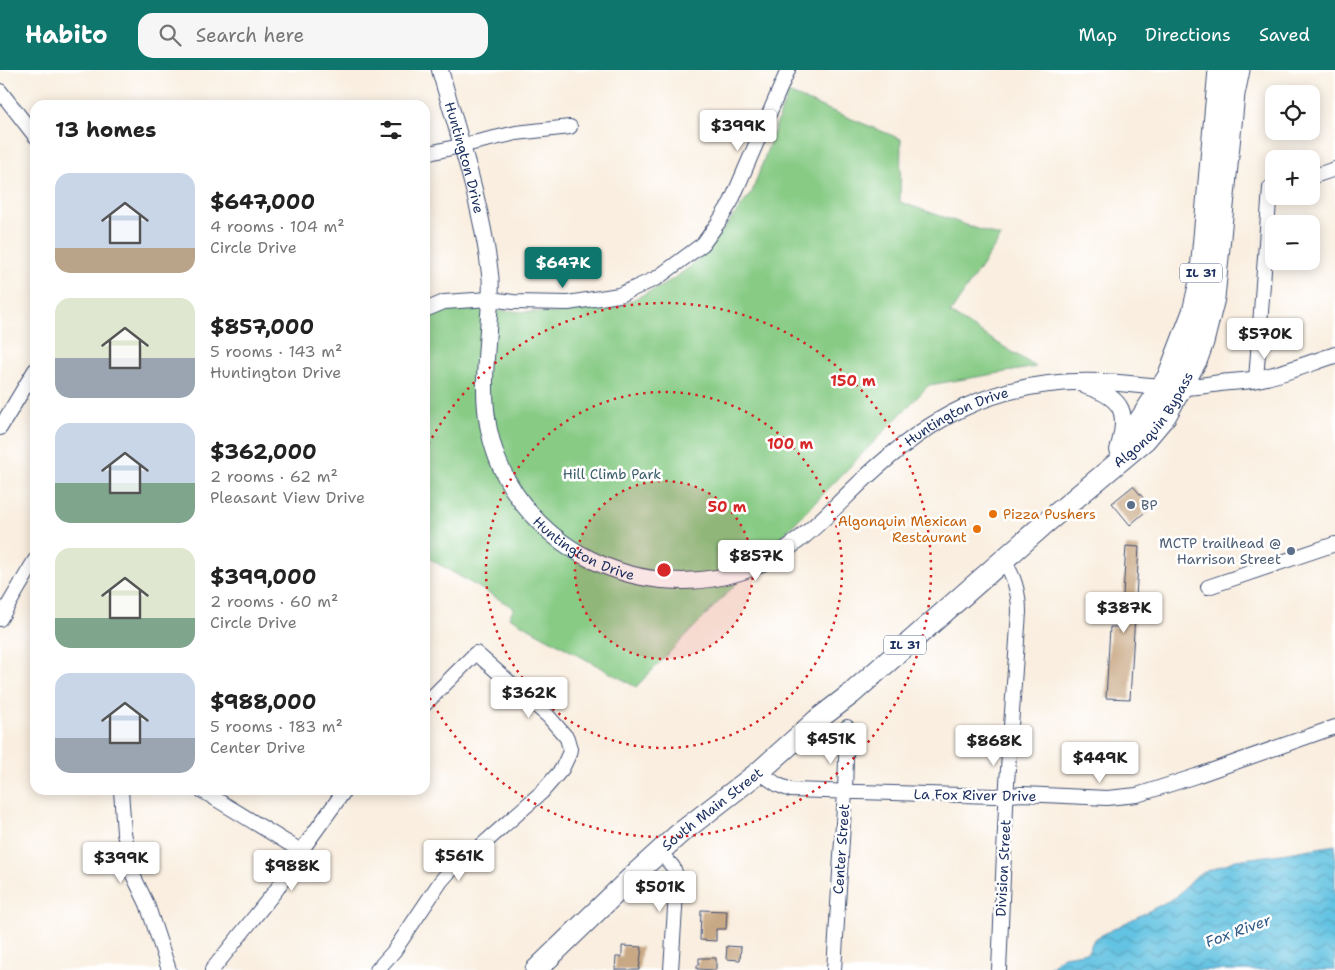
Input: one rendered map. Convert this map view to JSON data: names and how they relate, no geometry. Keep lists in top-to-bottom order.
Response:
{
  "streets": {
    "main road": ["IL 31", "Algonquin Bypass", "South Main Street"],
    "street": [
      "Huntington Drive",
      "La Fox River Drive",
      "Center Street",
      "Division Street"
    ]
  },
  "crossings": [
    ["Huntington Drive", "Algonquin Bypass"],
    ["Algonquin Bypass", "South Main Street"],
    ["La Fox River Drive", "South Main Street"],
    ["La Fox River Drive", "Center Street"],
    ["La Fox River Drive", "Division Street"],
    ["South Main Street", "Division Street"]
  ],
  "water": ["Fox River"],
  "parks": ["Hill Climb Park"],
  "places": [
    "BP",
    "Pizza Pushers",
    "Algonquin Mexican Restaurant",
    "MCTP trailhead @ Harrison Street"
  ],
  "page": {
    "header": "Habito",
    "search": "Search here",
    "nav": ["Map", "Directions", "Saved"],
    "map_buttons": ["+", "−"],
    "heading": "13 homes",
    "price": [
      "$399K",
      "$647K",
      "$570K",
      "$857K",
      "$387K",
      "$362K",
      "$451K",
      "$868K",
      "$449K",
      "$561K",
      "$399K",
      "$988K",
      "$501K"
    ],
    "list": [
      {
        "name": "$647,000",
        "note": "4 rooms · 104 m² · Circle Drive"
      },
      {
        "name": "$857,000",
        "note": "5 rooms · 143 m² · Huntington Drive"
      },
      {
        "name": "$362,000",
        "note": "2 rooms · 62 m² · Pleasant View Drive"
      },
      {
        "name": "$399,000",
        "note": "2 rooms · 60 m² · Circle Drive"
      },
      {
        "name": "$988,000",
        "note": "5 rooms · 183 m² · Center Drive"
      }
    ]
  },
  "rings": ["150 m", "100 m", "50 m"]
}
